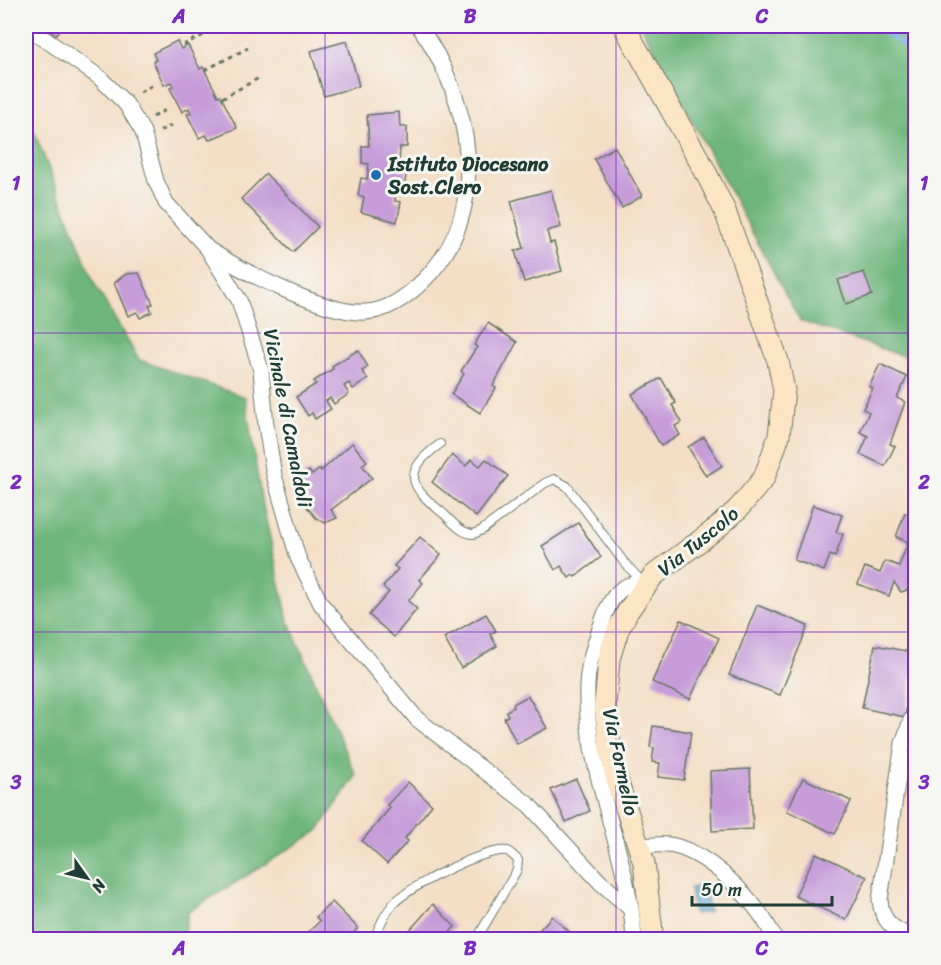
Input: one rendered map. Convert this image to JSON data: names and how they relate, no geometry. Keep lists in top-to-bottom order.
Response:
{
  "streets": {
    "street": ["Vicinale di Camaldoli", "Via Tuscolo", "Via Formello"]
  },
  "crossings": [
    ["Vicinale di Camaldoli", "Via Formello"],
    ["Via Tuscolo", "Via Formello"]
  ],
  "places": ["Istituto Diocesano Sost.Clero"],
  "scale_bar": "50 m",
  "north": "bottom right",
  "grid": {
    "columns": ["A", "B", "C"],
    "rows": ["1", "2", "3"]
  }
}
